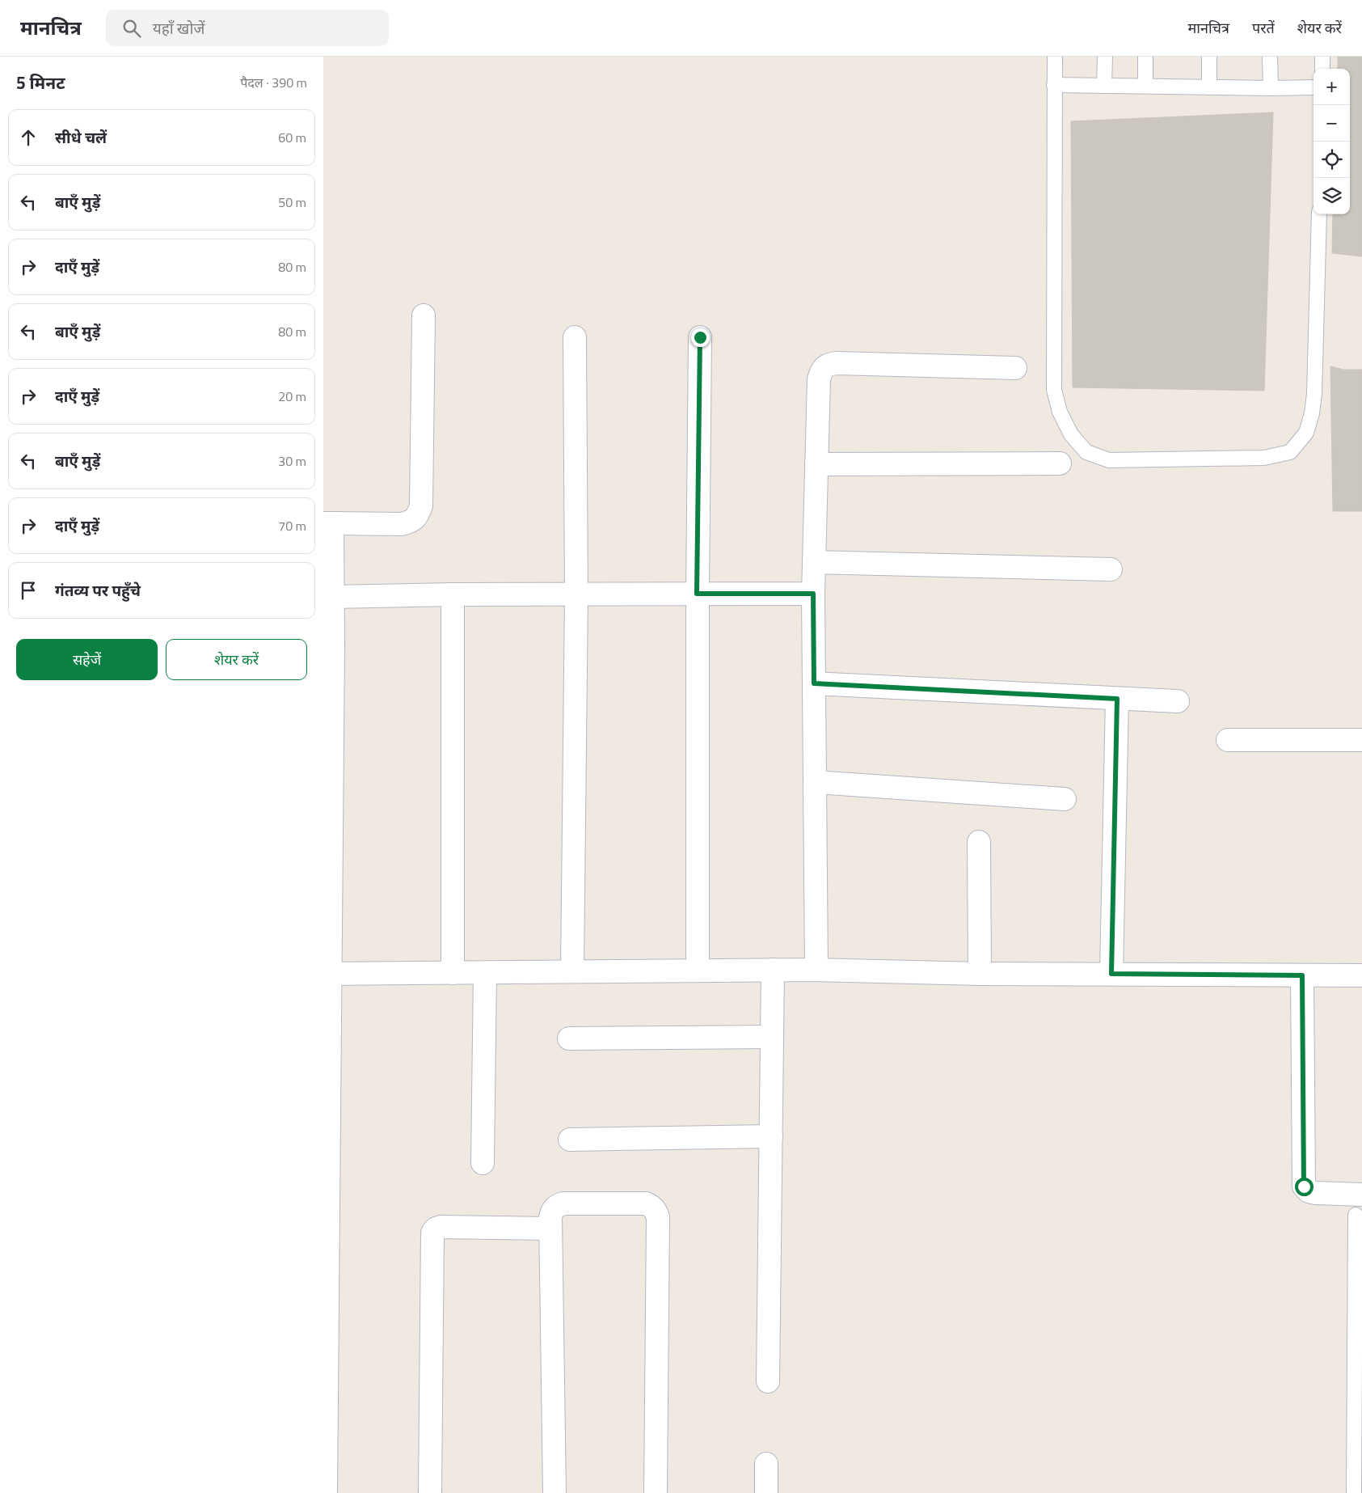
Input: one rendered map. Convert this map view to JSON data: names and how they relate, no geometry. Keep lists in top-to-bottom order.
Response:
{
  "page": {
    "header": "मानचित्र",
    "search": "यहाँ खोजें",
    "nav": ["मानचित्र", "परतें", "शेयर करें"],
    "heading": ["5 मिनट", "पैदल · 390 m"],
    "map_buttons": ["+", "−"],
    "list": [
      ["सीधे चलें", "60 m"],
      ["बाएँ मुड़ें", "50 m"],
      ["दाएँ मुड़ें", "80 m"],
      ["बाएँ मुड़ें", "80 m"],
      ["दाएँ मुड़ें", "20 m"],
      ["बाएँ मुड़ें", "30 m"],
      ["दाएँ मुड़ें", "70 m"],
      "गंतव्य पर पहुँचे"
    ],
    "buttons": ["सहेजें", "शेयर करें"]
  }
}
